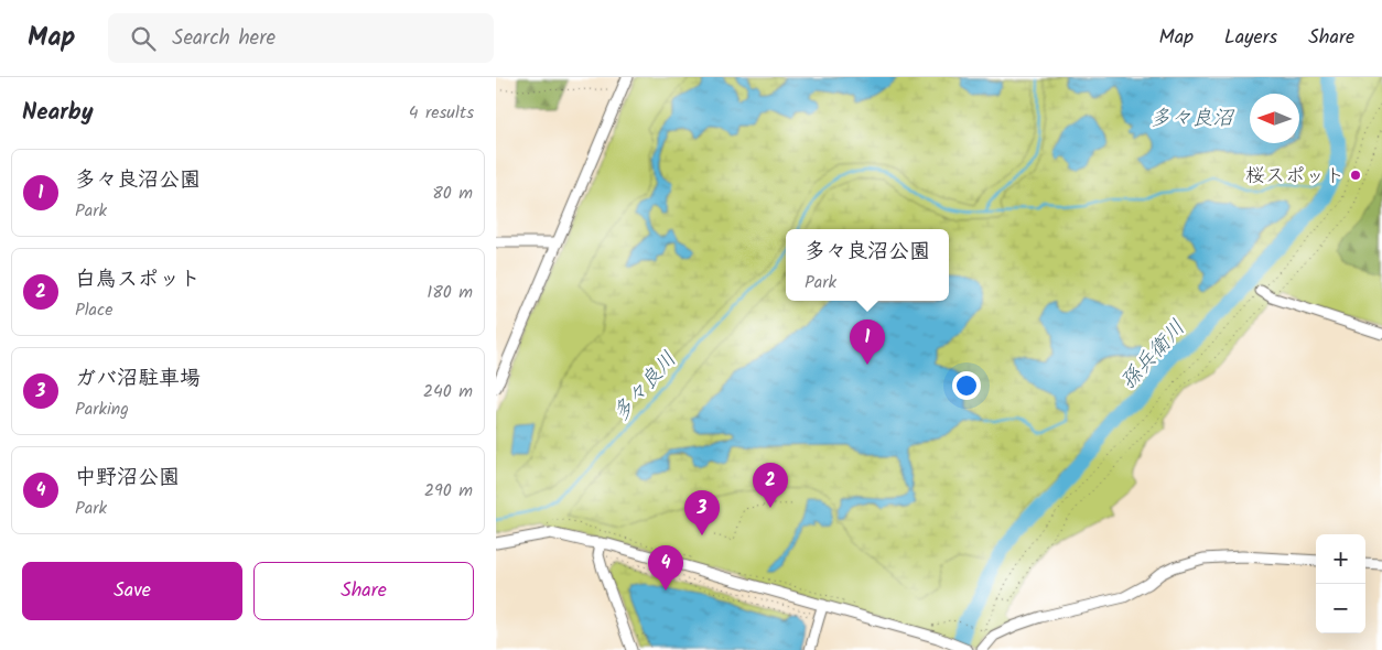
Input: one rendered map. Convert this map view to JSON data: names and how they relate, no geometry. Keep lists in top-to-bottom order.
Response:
{
  "water": ["多々良沼", "孫兵衛川", "多々良川"],
  "places": ["桜スポット"],
  "north": "left",
  "page": {
    "header": "Map",
    "search": "Search here",
    "nav": ["Map", "Layers", "Share"],
    "heading": ["Nearby", "4 results"],
    "list": [
      {
        "mark": "1",
        "name": "多々良沼公園",
        "note": "Park",
        "value": "80 m"
      },
      {
        "mark": "2",
        "name": "白鳥スポット",
        "note": "Place",
        "value": "180 m"
      },
      {
        "mark": "3",
        "name": "ガバ沼駐車場",
        "note": "Parking",
        "value": "240 m"
      },
      {
        "mark": "4",
        "name": "中野沼公園",
        "note": "Park",
        "value": "290 m"
      }
    ],
    "popup": ["多々良沼公園", "Park"],
    "pins": [
      "1",
      "2",
      "3",
      "4"
    ],
    "map_buttons": ["+", "−"],
    "buttons": ["Save", "Share"]
  }
}
